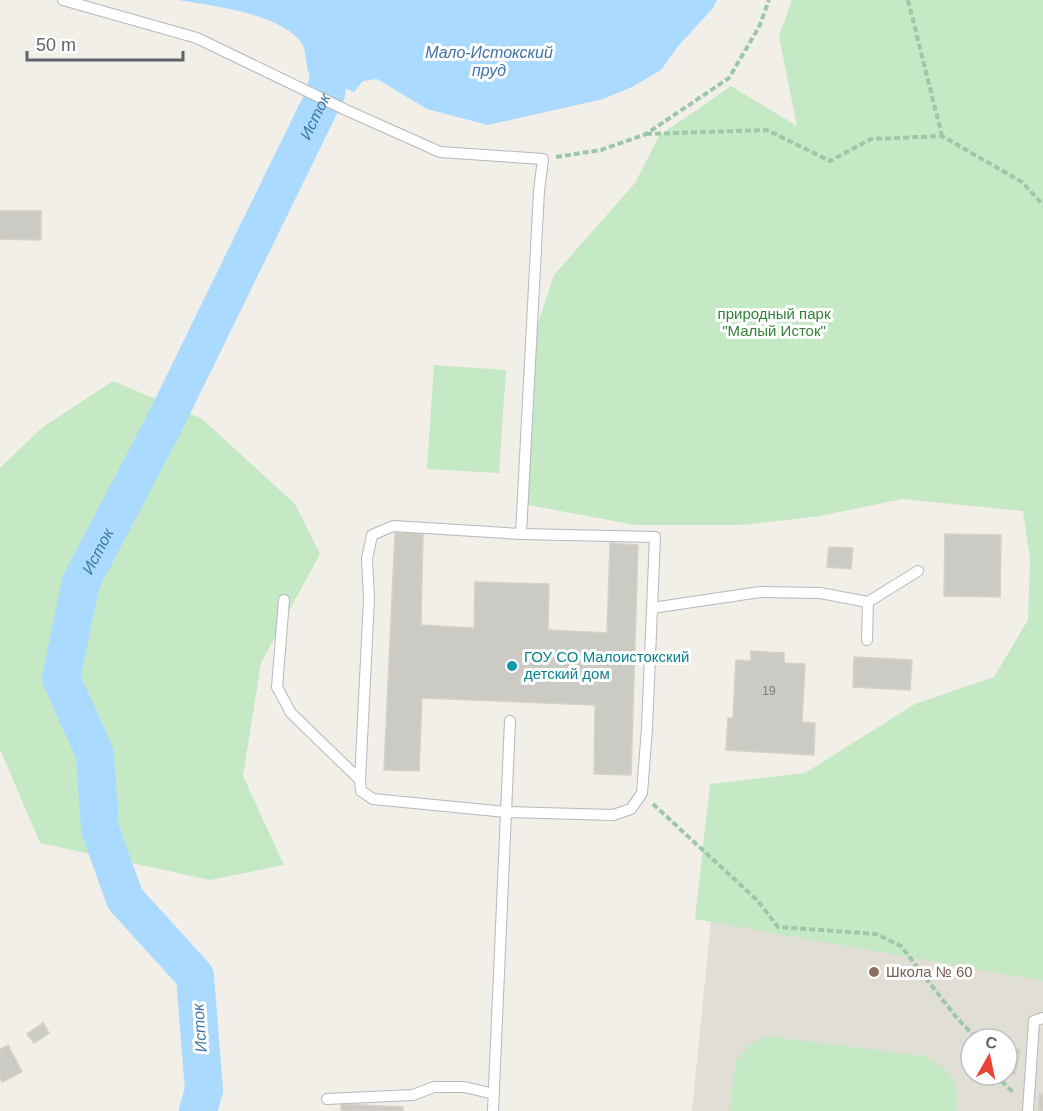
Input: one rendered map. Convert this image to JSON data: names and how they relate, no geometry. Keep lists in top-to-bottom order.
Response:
{
  "water": ["Мало-Истокский пруд", "Исток"],
  "parks": ["природный парк \"Малый Исток\""],
  "places": ["ГОУ СО Малоистокский детский дом", "Школа № 60"],
  "house_numbers": ["19"],
  "scale_bar": "50 m",
  "north": "top"
}
